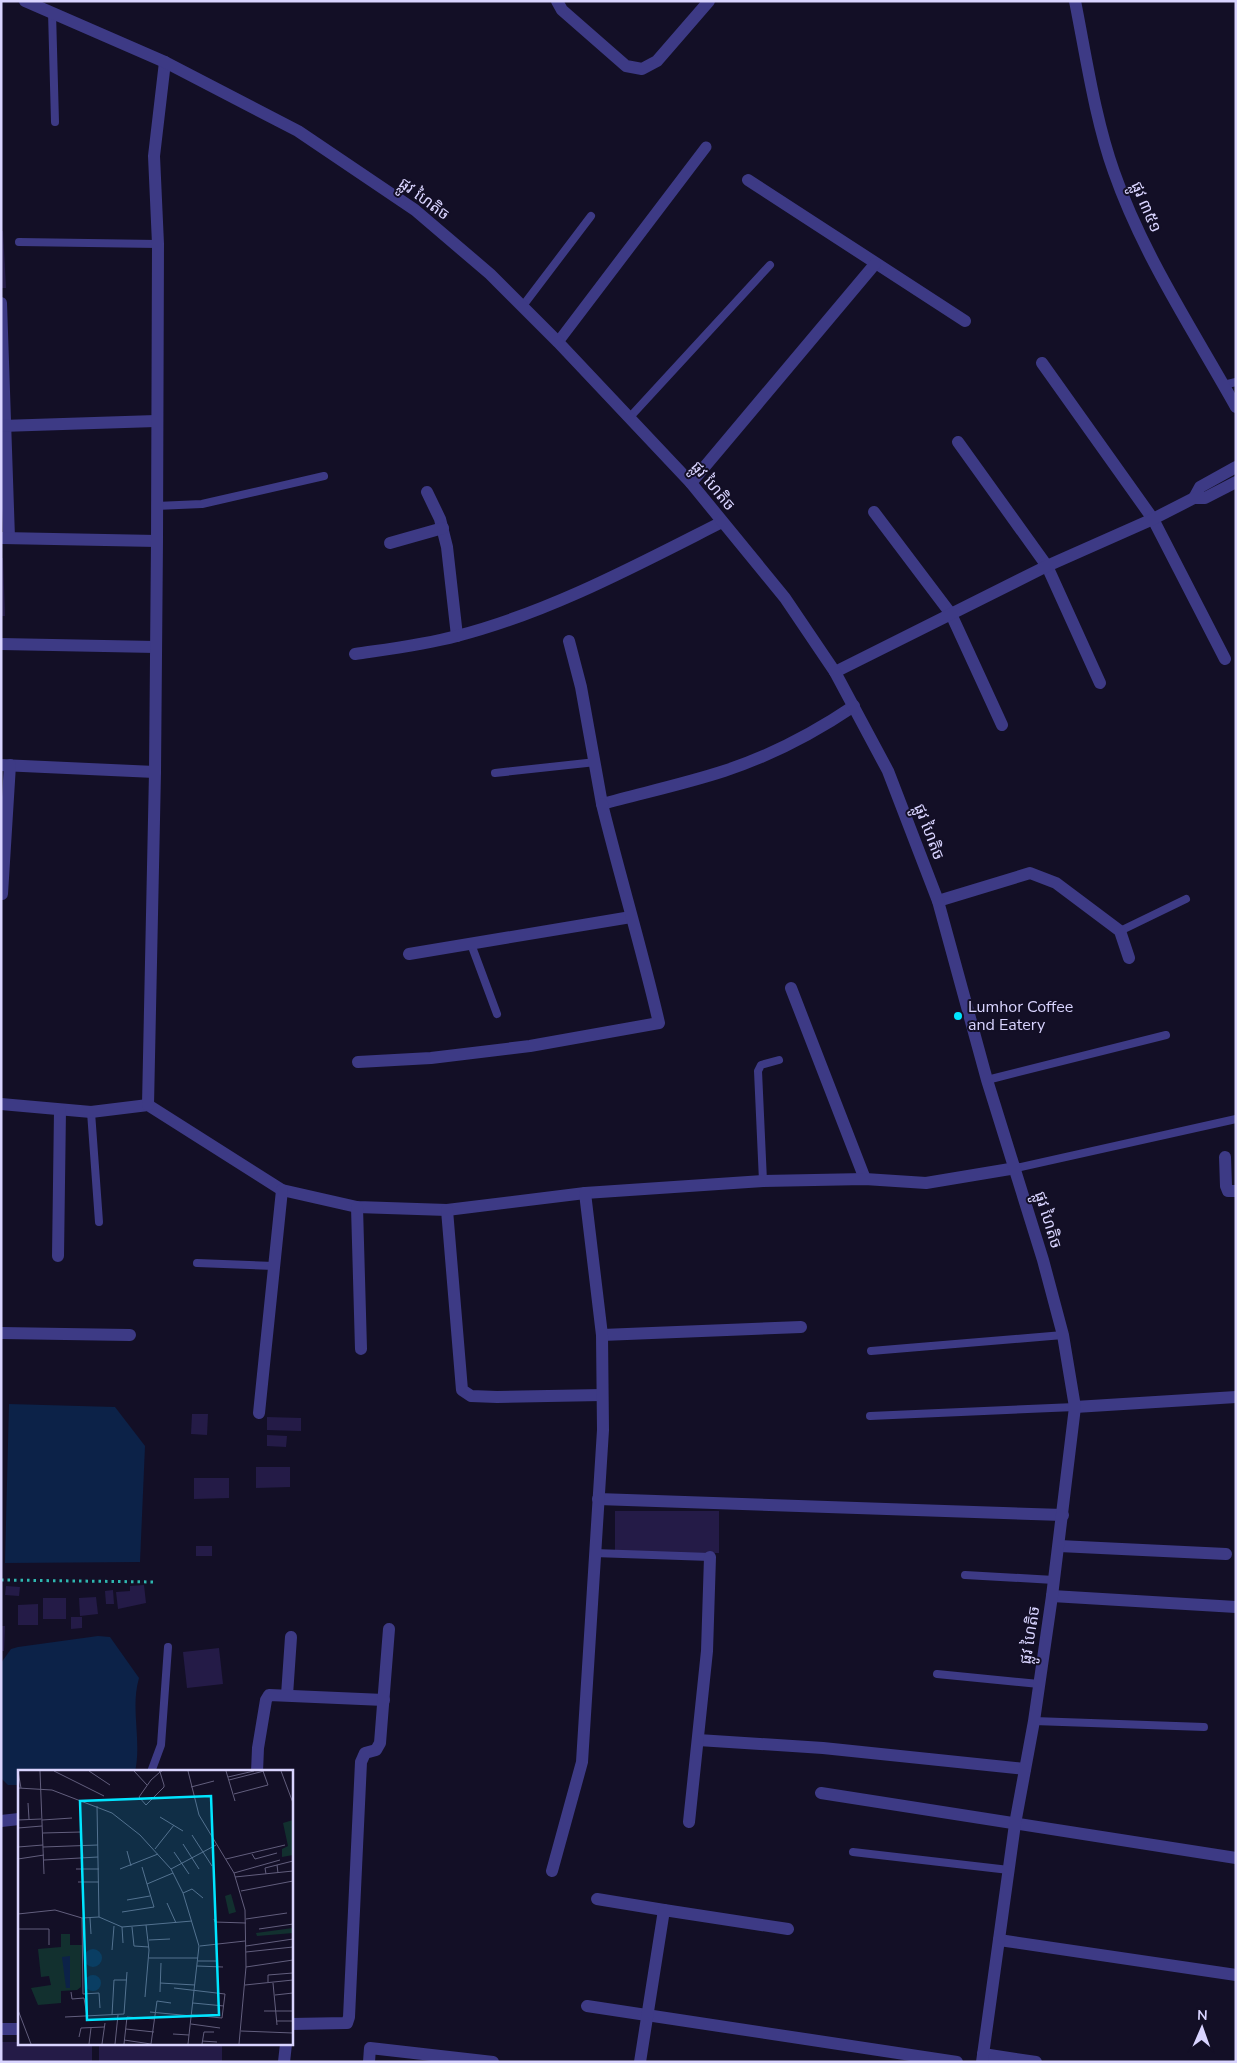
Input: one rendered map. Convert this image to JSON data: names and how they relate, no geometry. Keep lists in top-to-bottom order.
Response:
{
  "streets": {
    "street": ["ផ្លូវ ហៃតិច", "ផ្លូវ ៣៥១"]
  },
  "places": ["Lumhor Coffee and Eatery"],
  "north": "top"
}
